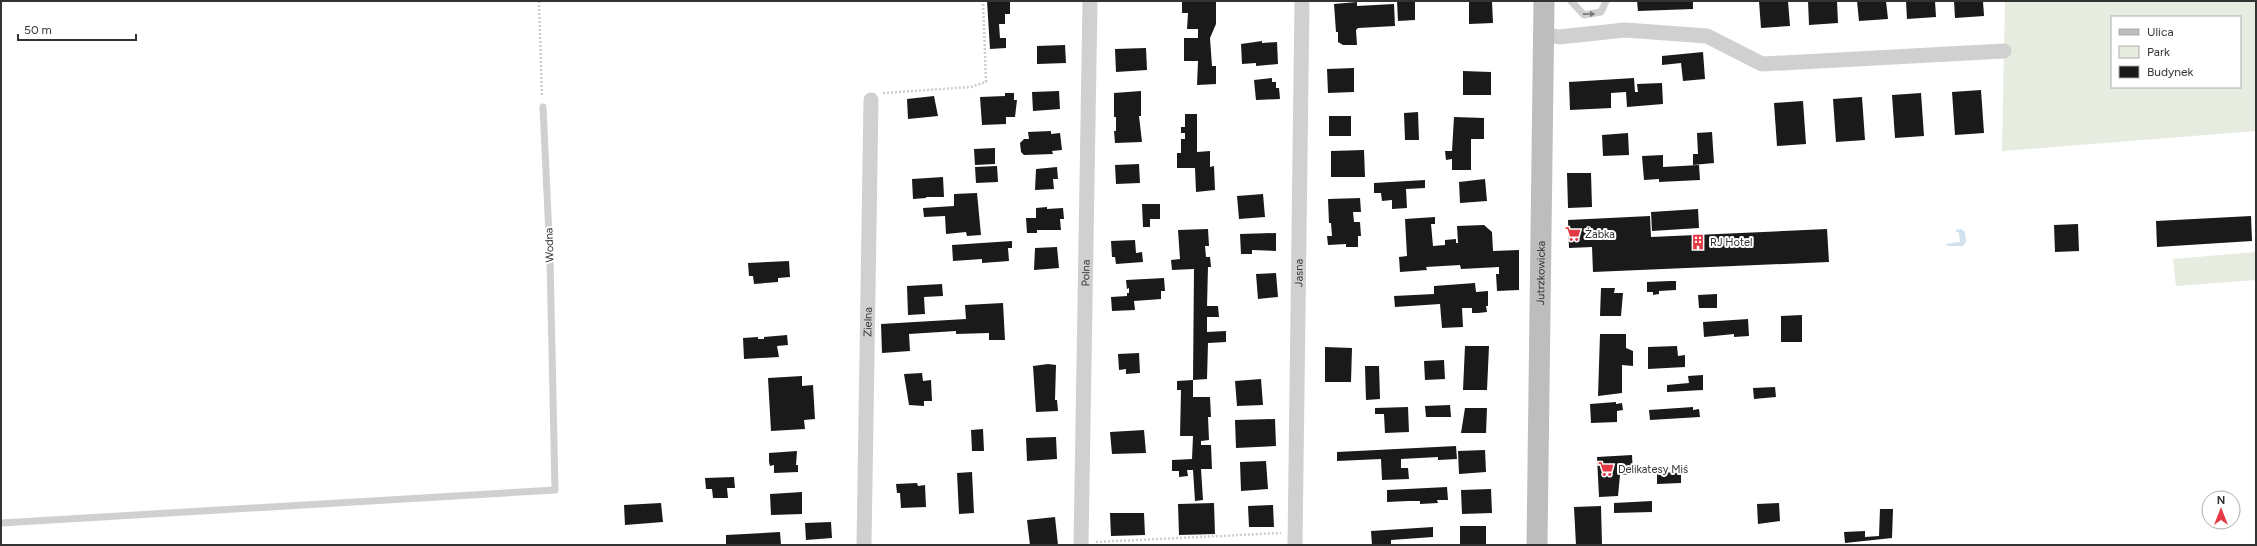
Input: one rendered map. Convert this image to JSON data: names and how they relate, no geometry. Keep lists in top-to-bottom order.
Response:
{
  "streets": {
    "main road": ["Jutrzkowicka"],
    "street": ["Polna", "Jasna", "Zielna"],
    "lane": ["Wodna"]
  },
  "places": {
    "supermarket": ["Żabka", "Delikatesy Miś"],
    "building": ["RJ Hotel"]
  },
  "legend": ["Ulica", "Park", "Budynek"],
  "scale_bar": "50 m",
  "north": "top"
}
